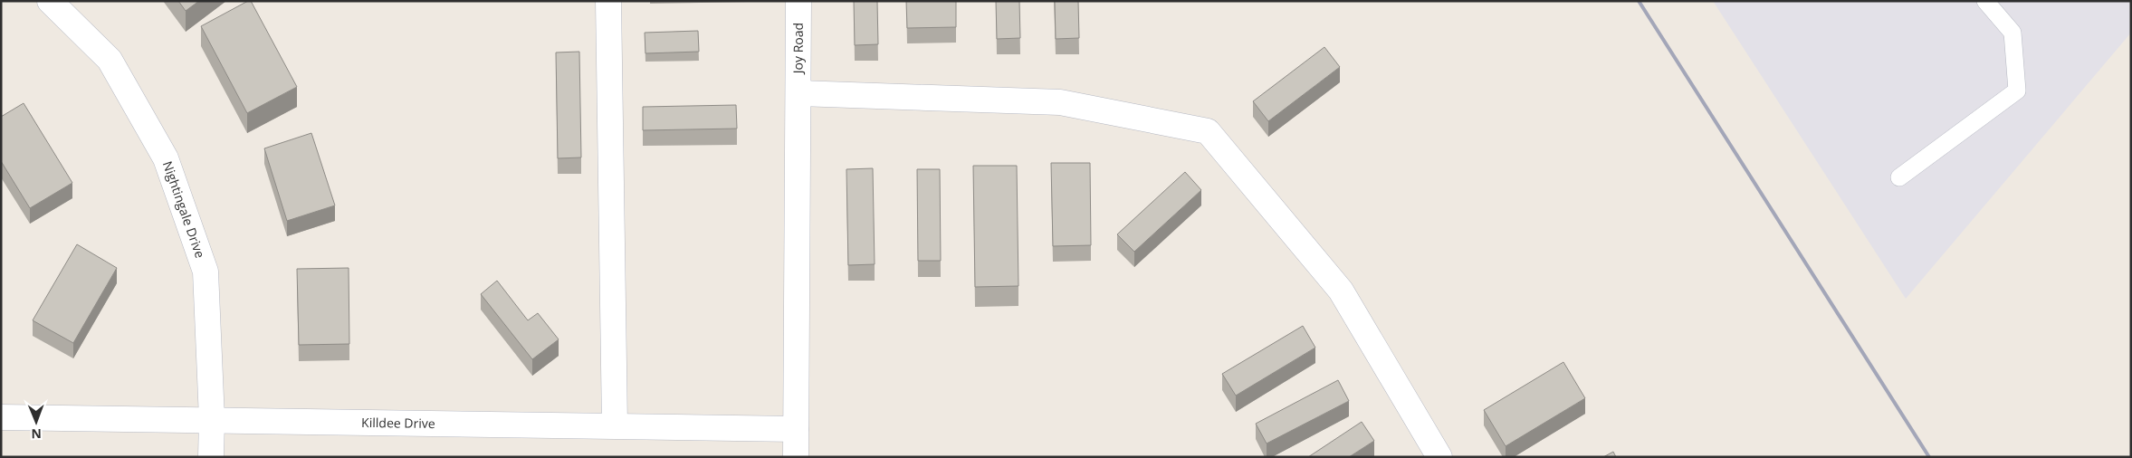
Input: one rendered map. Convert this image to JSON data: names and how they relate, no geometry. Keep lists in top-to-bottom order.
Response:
{
  "streets": {
    "street": ["Joy Road", "Nightingale Drive", "Killdee Drive"]
  },
  "crossings": [
    ["Joy Road", "Killdee Drive"],
    ["Nightingale Drive", "Killdee Drive"]
  ],
  "north": "bottom"
}
